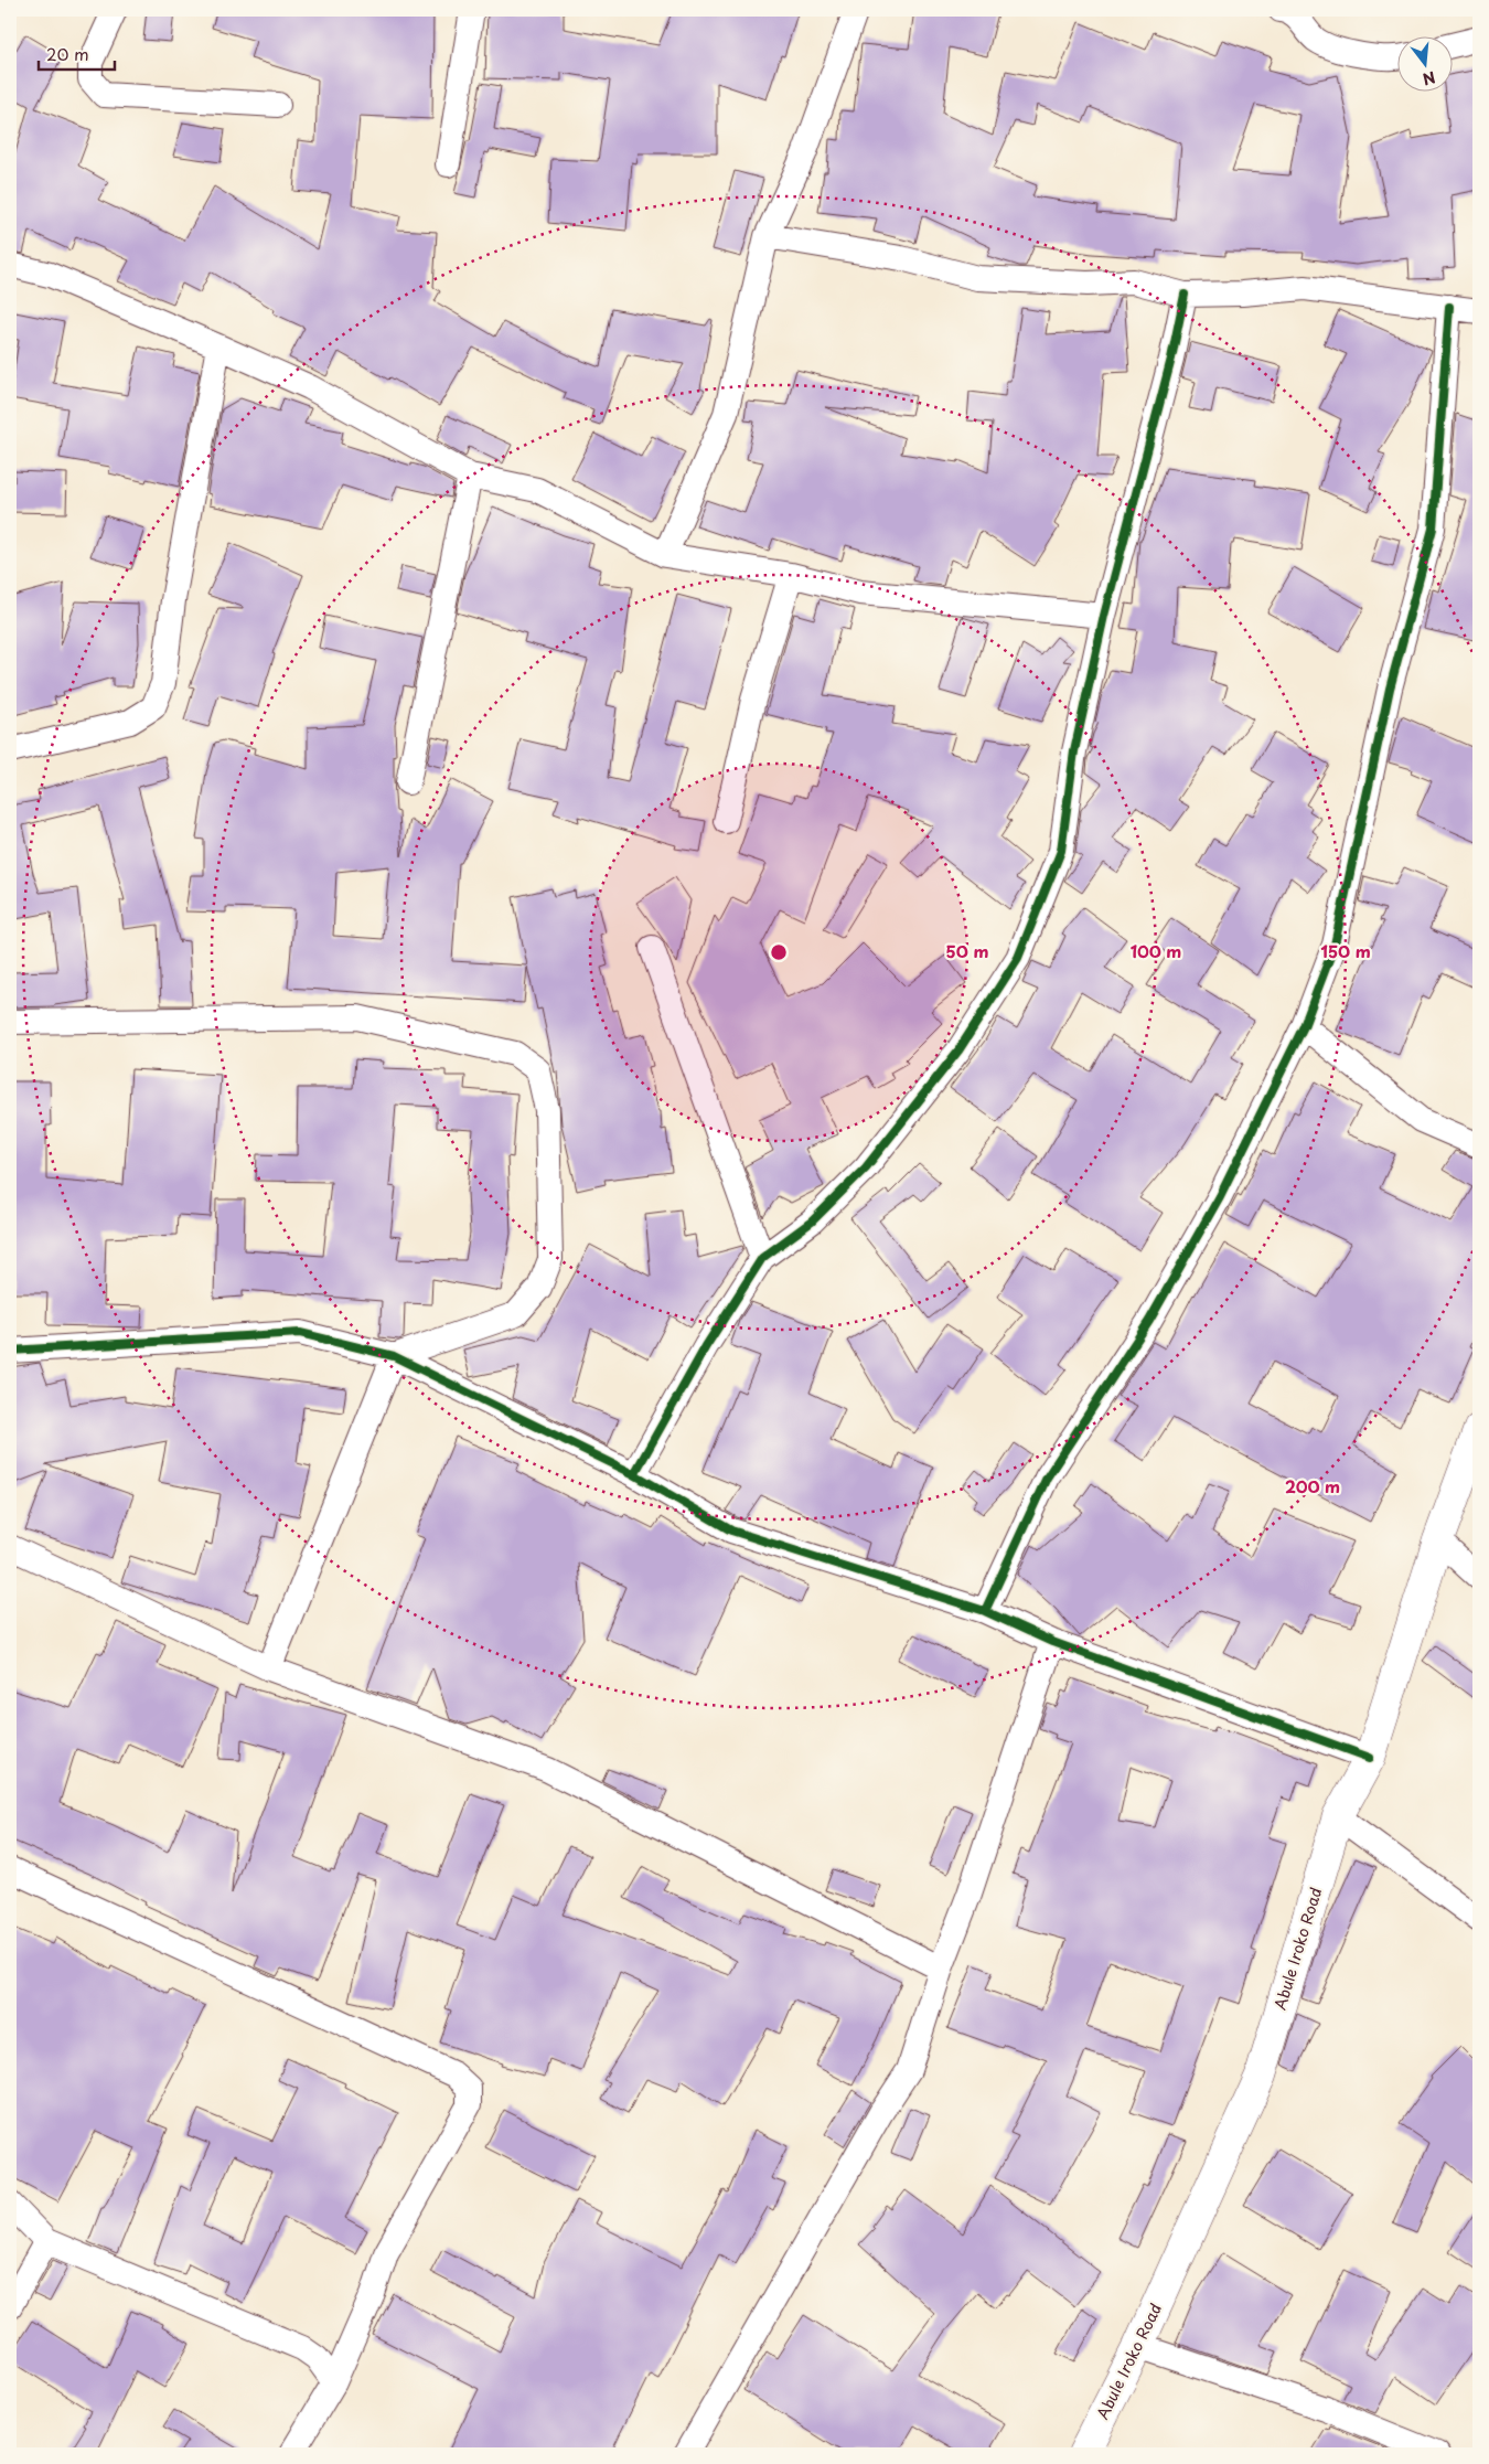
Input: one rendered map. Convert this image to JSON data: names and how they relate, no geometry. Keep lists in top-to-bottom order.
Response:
{
  "streets": {
    "street": ["Abule Iroko Road"]
  },
  "scale_bar": "20 m",
  "north": "bottom",
  "rings": [
    "50 m",
    "100 m",
    "150 m",
    "200 m"
  ]
}
